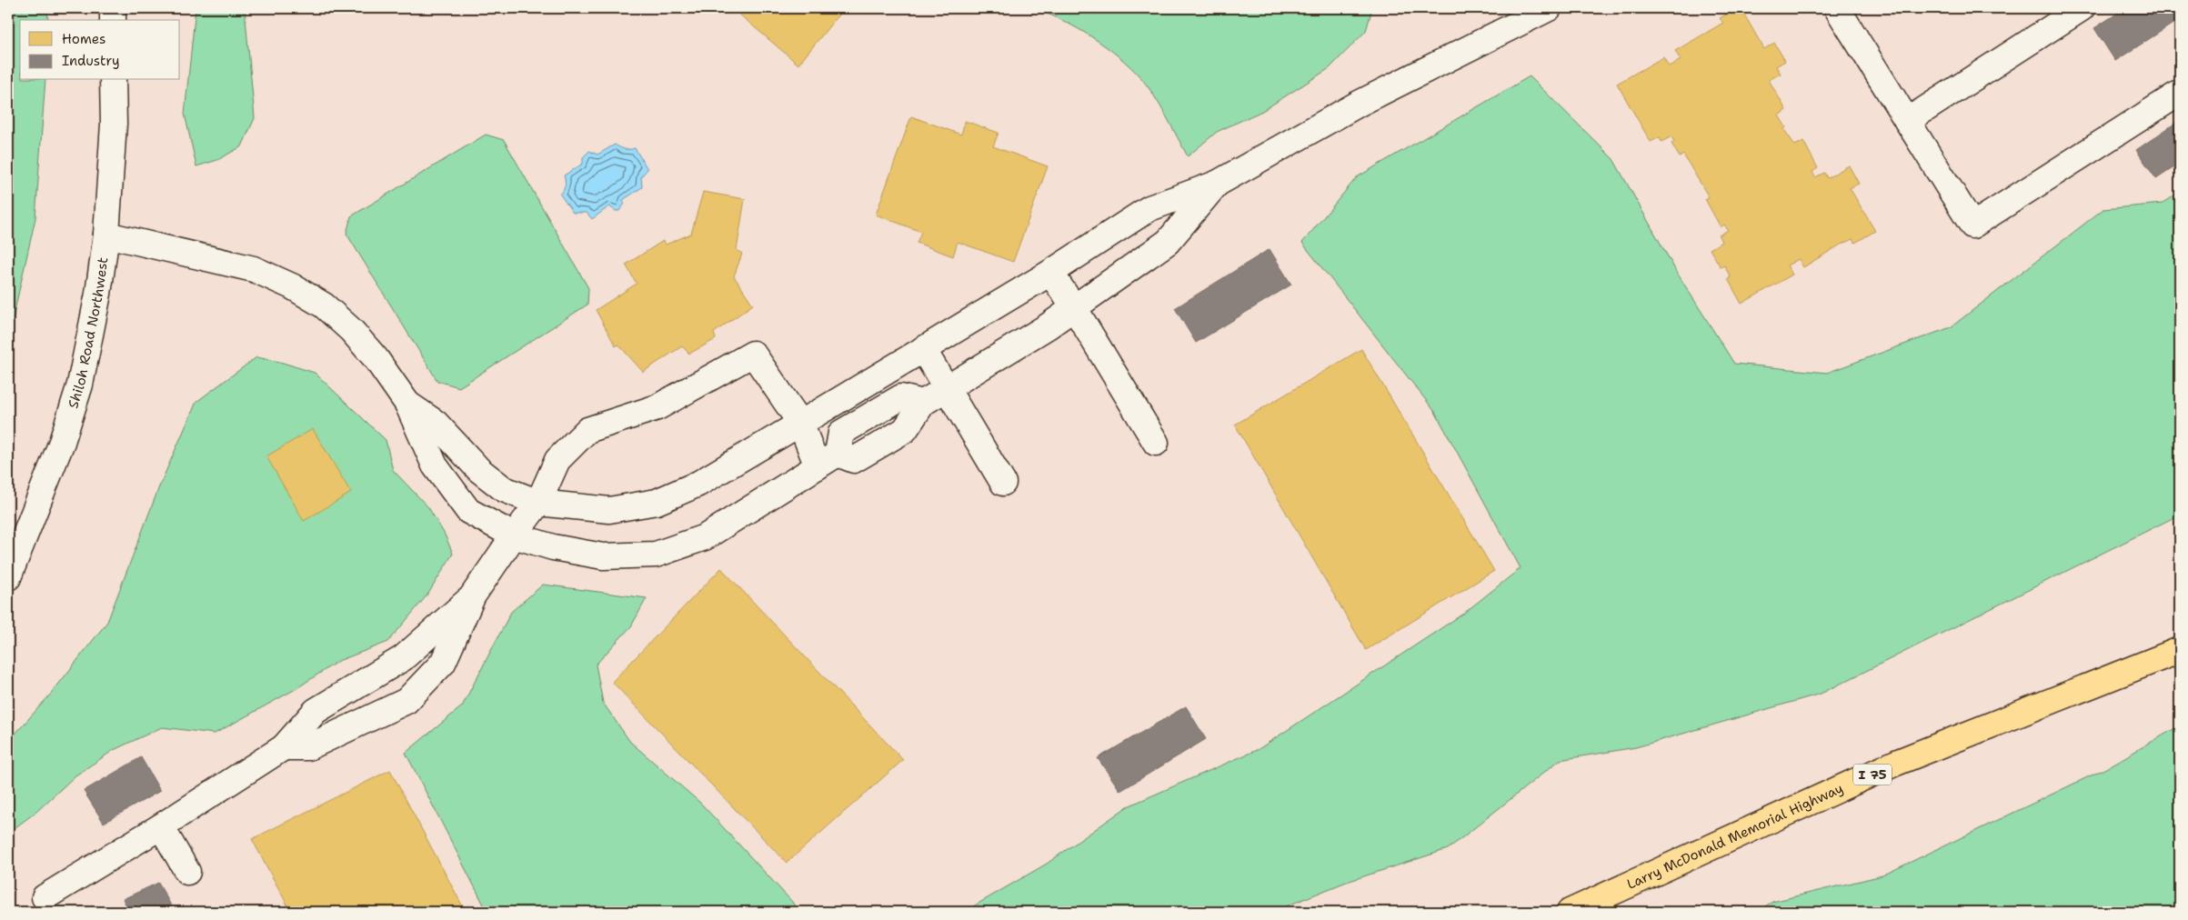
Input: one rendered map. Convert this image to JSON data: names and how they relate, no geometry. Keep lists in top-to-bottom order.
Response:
{
  "streets": {
    "highway": ["I 75", "Larry McDonald Memorial Highway"],
    "street": ["Shiloh Road Northwest"]
  },
  "legend": ["Homes", "Industry"]
}
